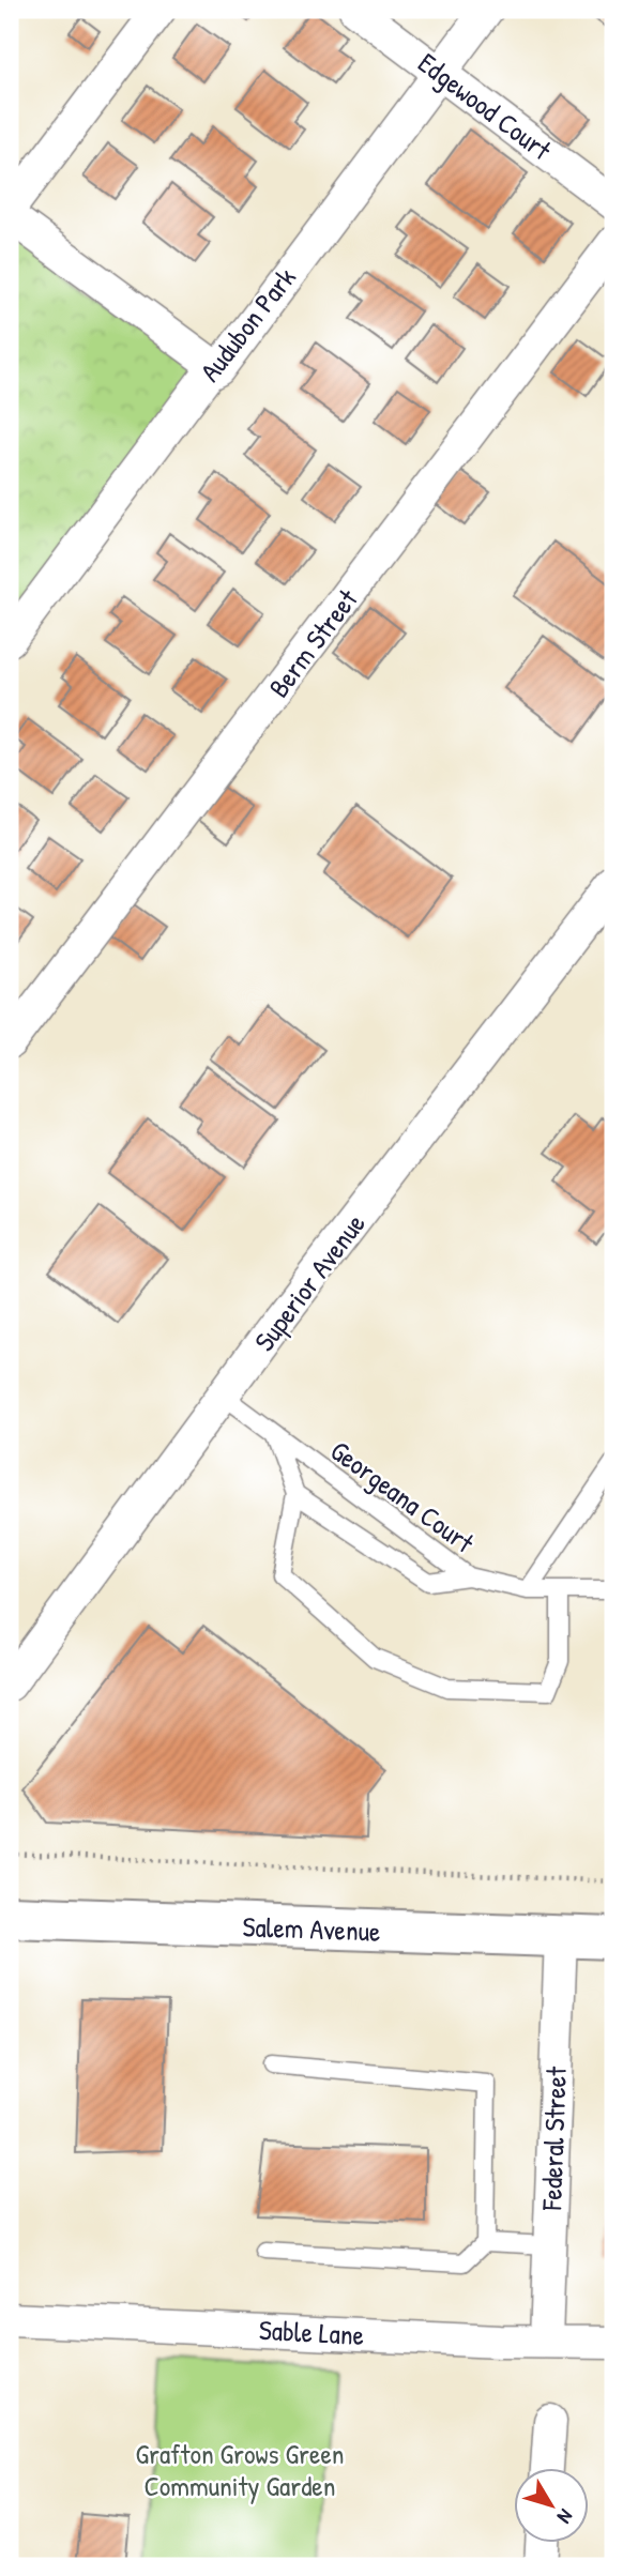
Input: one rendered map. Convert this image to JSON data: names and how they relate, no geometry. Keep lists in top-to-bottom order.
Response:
{
  "streets": {
    "main road": ["Salem Avenue"],
    "street": [
      "Edgewood Court",
      "Audubon Park",
      "Berm Street",
      "Superior Avenue",
      "Federal Street",
      "Sable Lane"
    ],
    "lane": ["Georgeana Court"]
  },
  "crossings": [
    ["Edgewood Court", "Audubon Park"],
    ["Superior Avenue", "Georgeana Court"],
    ["Salem Avenue", "Federal Street"],
    ["Federal Street", "Sable Lane"]
  ],
  "parks": ["Grafton Grows Green Community Garden"],
  "north": "bottom right"
}
